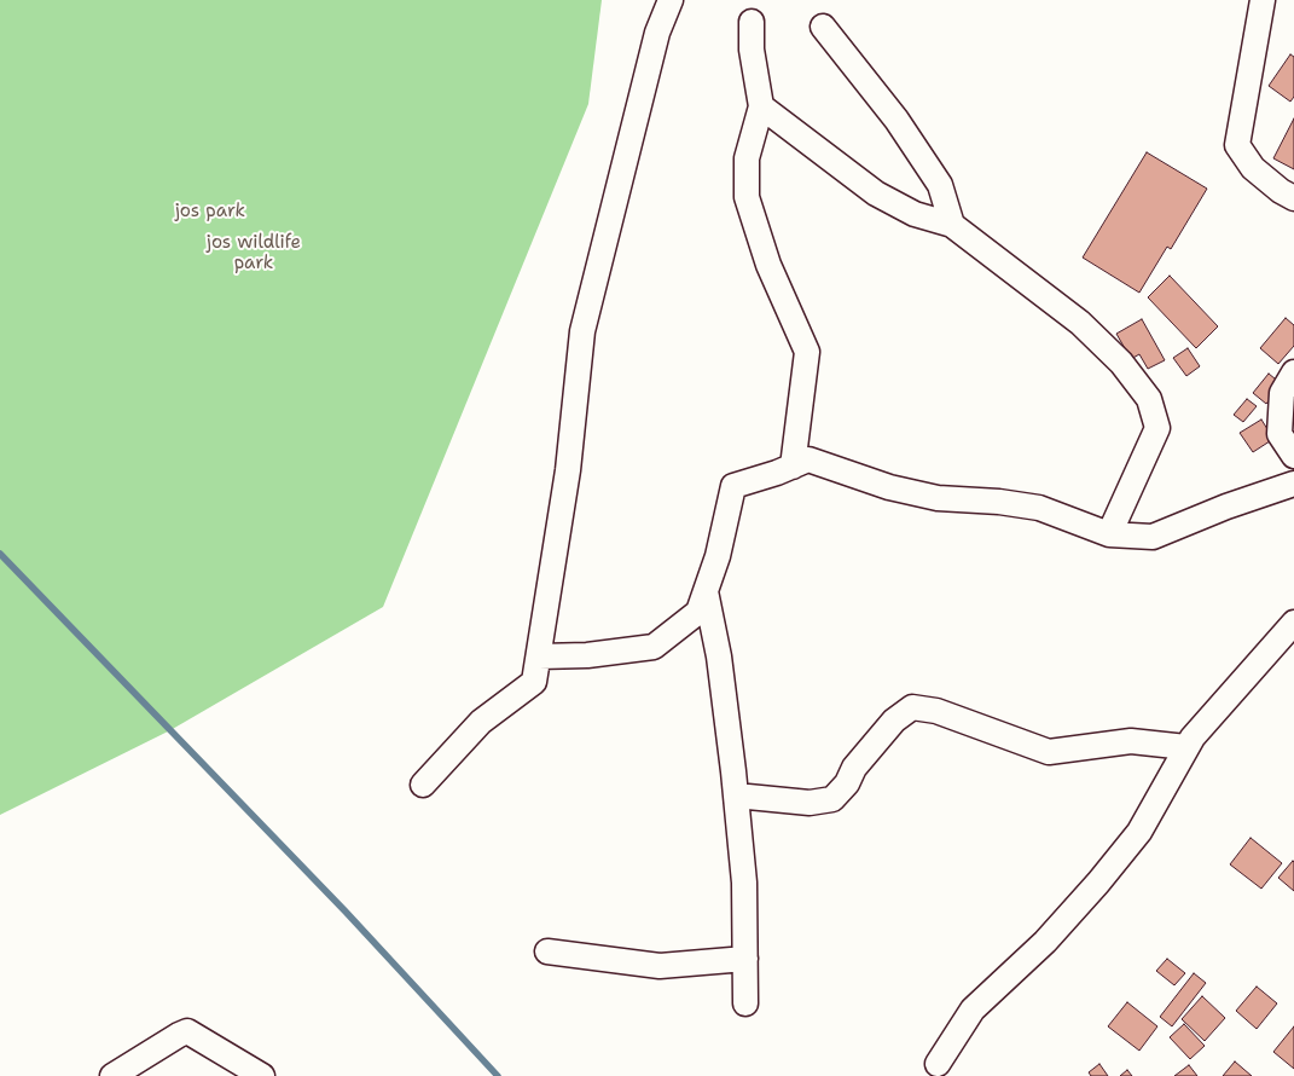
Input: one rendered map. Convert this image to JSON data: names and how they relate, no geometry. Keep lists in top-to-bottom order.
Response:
{
  "parks": ["jos park", "jos wildlife park"]
}
